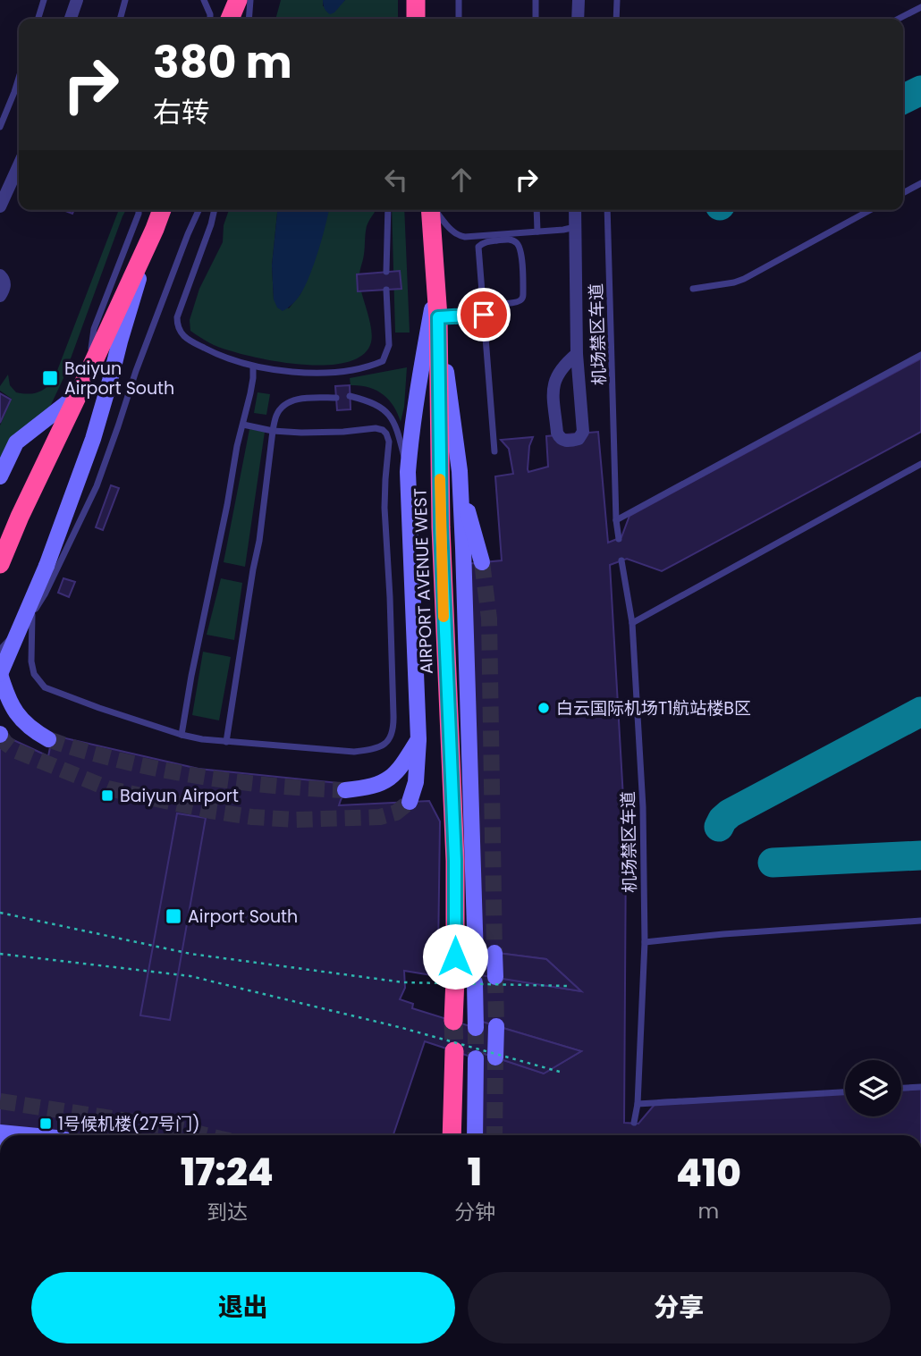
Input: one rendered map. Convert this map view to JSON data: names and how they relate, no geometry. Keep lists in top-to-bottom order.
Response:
{
  "streets": {
    "highway": ["AIRPORT AVENUE WEST"],
    "lane": ["机场禁区车道"]
  },
  "places": {
    "transit": [
      "Baiyun Airport South",
      "Baiyun Airport",
      "Airport South",
      "1号候机楼(27号门)"
    ],
    "other": ["白云国际机场T1航站楼B区"]
  },
  "page": {
    "turn": ["380 m", "右转"],
    "eta": [
      "17:24",
      "到达",
      "1",
      "分钟",
      "410",
      "m"
    ],
    "buttons": ["退出", "分享"]
  }
}
